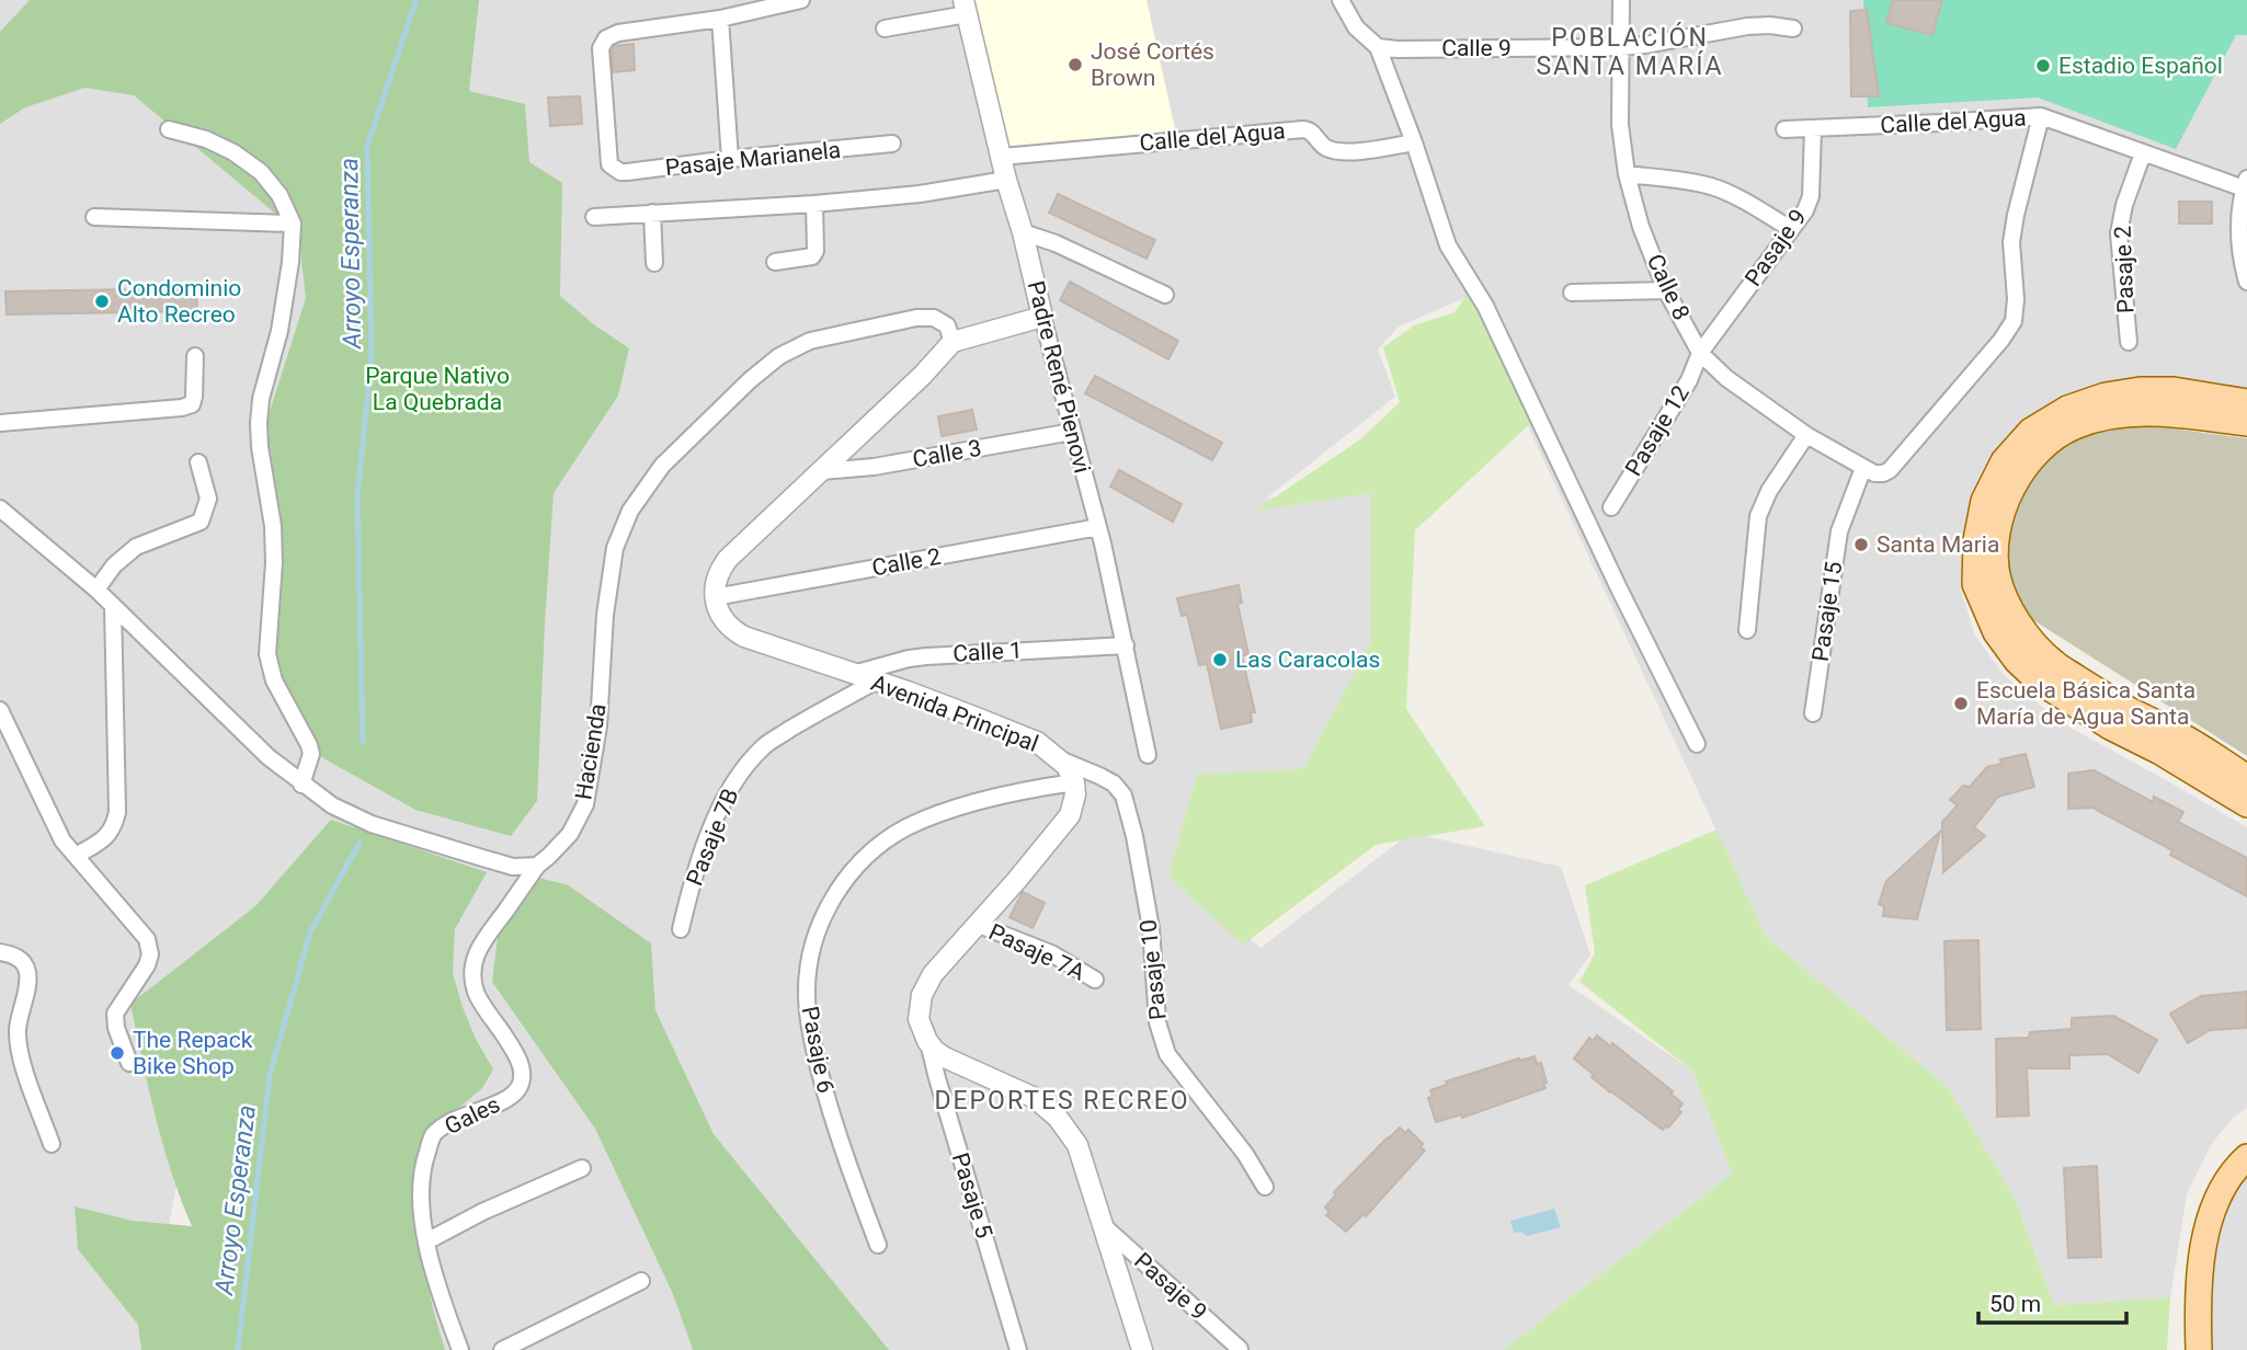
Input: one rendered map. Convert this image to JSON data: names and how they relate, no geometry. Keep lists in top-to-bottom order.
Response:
{
  "streets": {
    "street": [
      "Calle 9",
      "Calle del Agua",
      "Pasaje Marianela",
      "Pasaje 9",
      "Pasaje 2",
      "Calle 8",
      "Padre René Pienovi",
      "Pasaje 12",
      "Calle 3",
      "Calle 2",
      "Pasaje 15",
      "Calle 1",
      "Avenida Principal",
      "Hacienda",
      "Pasaje 7B",
      "Pasaje 7A",
      "Pasaje 10",
      "Pasaje 6",
      "Gales",
      "Pasaje 5"
    ]
  },
  "crossings": [
    ["Calle 9", "Calle 8"],
    ["Calle del Agua", "Pasaje 9"],
    ["Calle del Agua", "Pasaje 2"],
    ["Calle del Agua", "Calle 8"],
    ["Calle del Agua", "Padre René Pienovi"],
    ["Pasaje 9", "Calle 8"],
    ["Pasaje 9", "Pasaje 12"],
    ["Calle 8", "Pasaje 12"],
    ["Calle 8", "Pasaje 15"],
    ["Padre René Pienovi", "Calle 3"],
    ["Padre René Pienovi", "Calle 2"],
    ["Padre René Pienovi", "Calle 1"],
    ["Calle 2", "Avenida Principal"],
    ["Calle 1", "Avenida Principal"],
    ["Avenida Principal", "Pasaje 7B"],
    ["Avenida Principal", "Pasaje 10"],
    ["Avenida Principal", "Pasaje 6"],
    ["Hacienda", "Gales"]
  ],
  "districts": ["POBLACIÓN SANTA MARÍA", "DEPORTES RECREO"],
  "water": ["Arroyo Esperanza"],
  "parks": ["Parque Nativo La Quebrada"],
  "places": [
    "José Cortés Brown",
    "Estadio Español",
    "Condominio Alto Recreo",
    "Santa Maria",
    "Las Caracolas",
    "Escuela Básica Santa María de Agua Santa",
    "The Repack Bike Shop"
  ],
  "scale_bar": "50 m"
}
